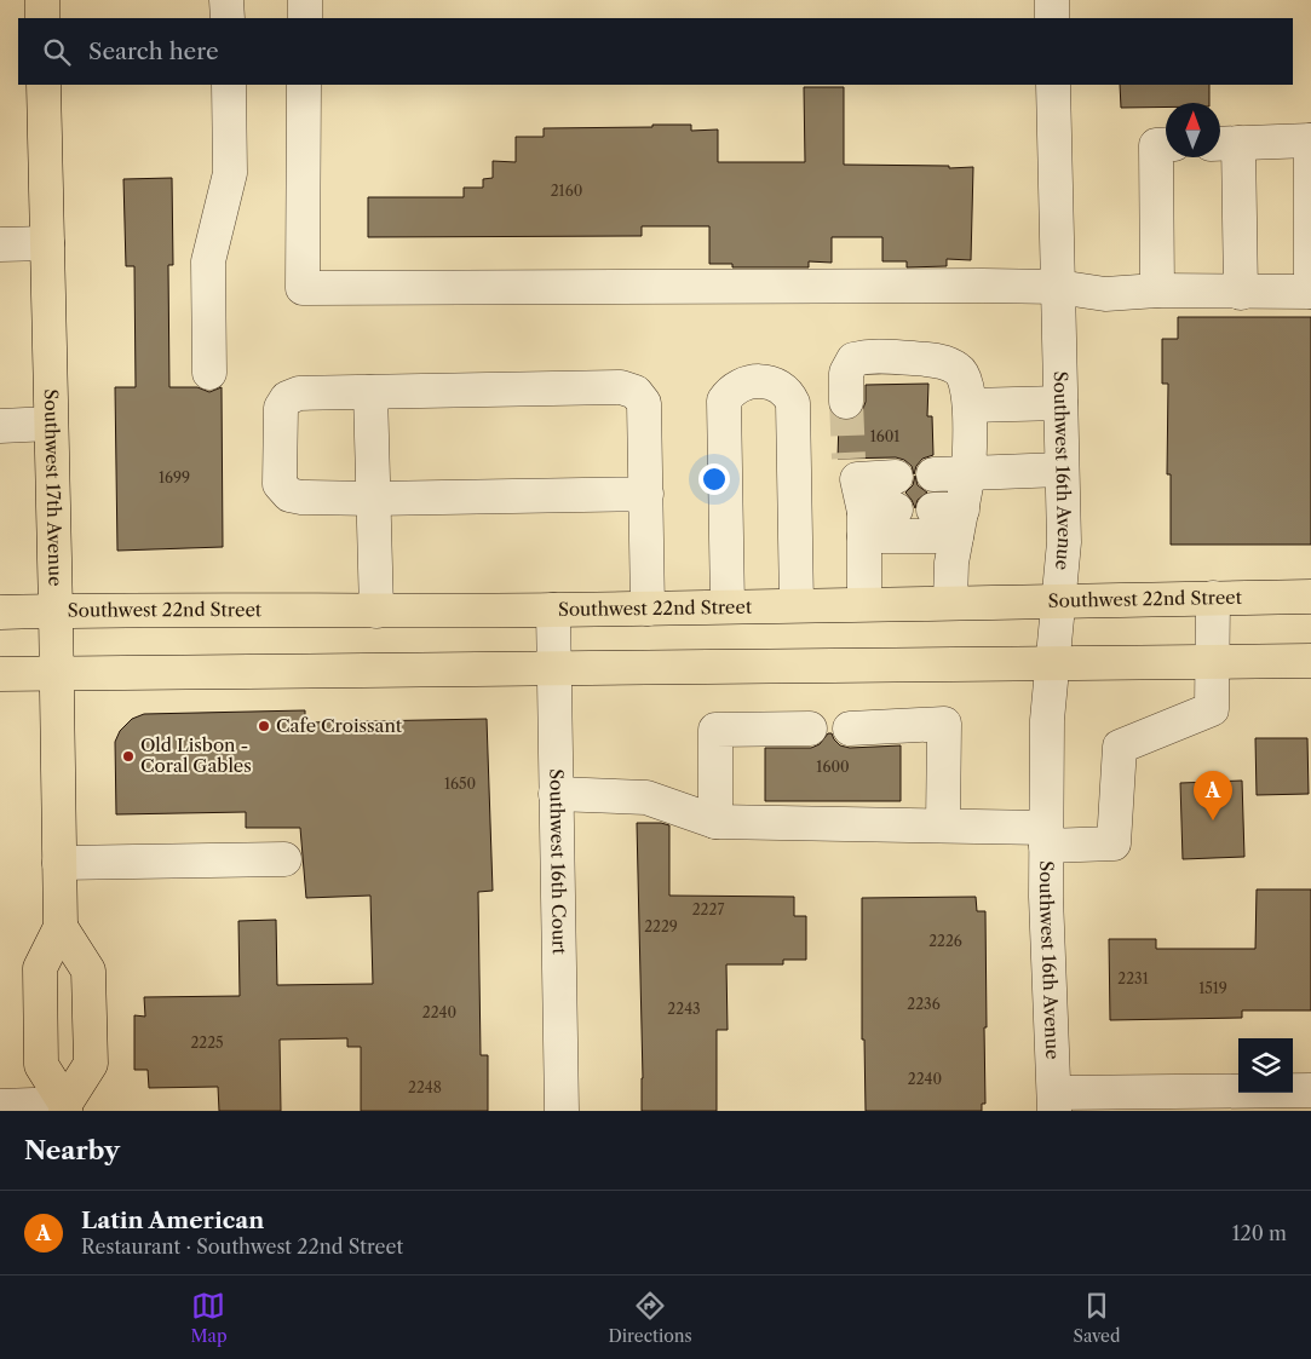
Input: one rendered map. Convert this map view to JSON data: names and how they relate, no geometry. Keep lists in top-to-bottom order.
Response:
{
  "streets": {
    "main road": ["Southwest 17th Avenue", "Southwest 22nd Street"],
    "street": ["Southwest 16th Avenue", "Southwest 16th Court"]
  },
  "crossings": [
    ["Southwest 16th Avenue", "Southwest 22nd Street"],
    ["Southwest 17th Avenue", "Southwest 22nd Street"],
    ["Southwest 22nd Street", "Southwest 16th Court"]
  ],
  "places": ["Cafe Croissant", "Old Lisbon - Coral Gables"],
  "house_numbers": [
    "2160",
    "1601",
    "1699",
    "1600",
    "1650",
    "2227",
    "2229",
    "2226",
    "2231",
    "1519",
    "2236",
    "2243",
    "2240",
    "2225",
    "2240",
    "2248"
  ],
  "north": "top",
  "page": {
    "search": "Search here",
    "pins": "A",
    "heading": "Nearby",
    "list": [
      {
        "mark": "A",
        "name": "Latin American",
        "note": "Restaurant · Southwest 22nd Street",
        "value": "120 m"
      }
    ],
    "nav": ["Map", "Directions", "Saved"]
  }
}
